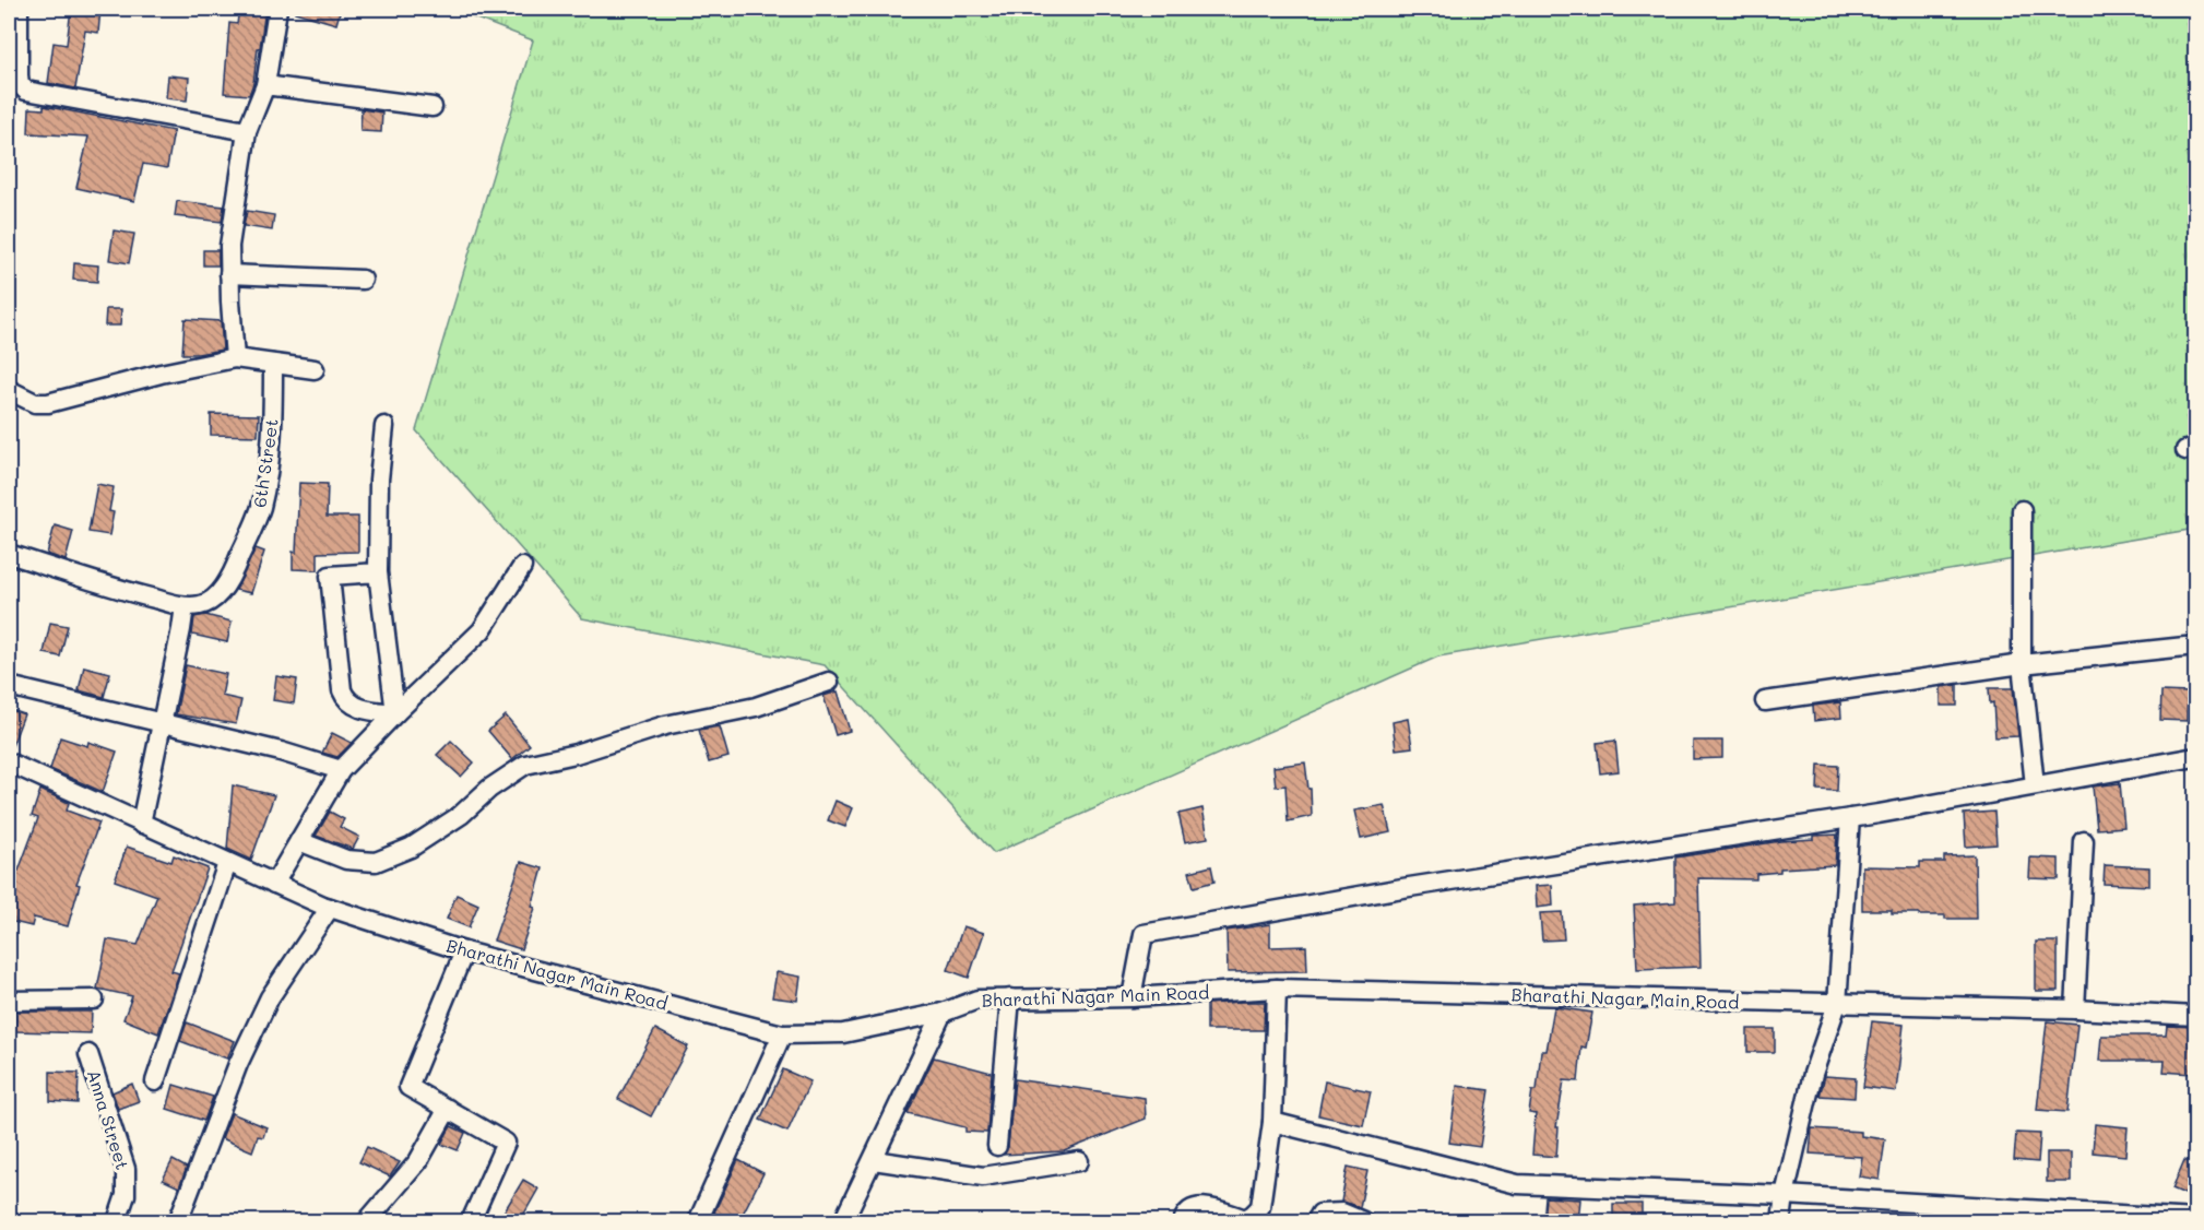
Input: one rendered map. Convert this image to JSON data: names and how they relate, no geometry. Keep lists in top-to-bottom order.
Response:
{
  "streets": {
    "street": ["6th Street", "Bharathi Nagar Main Road", "Anna Street"]
  }
}
